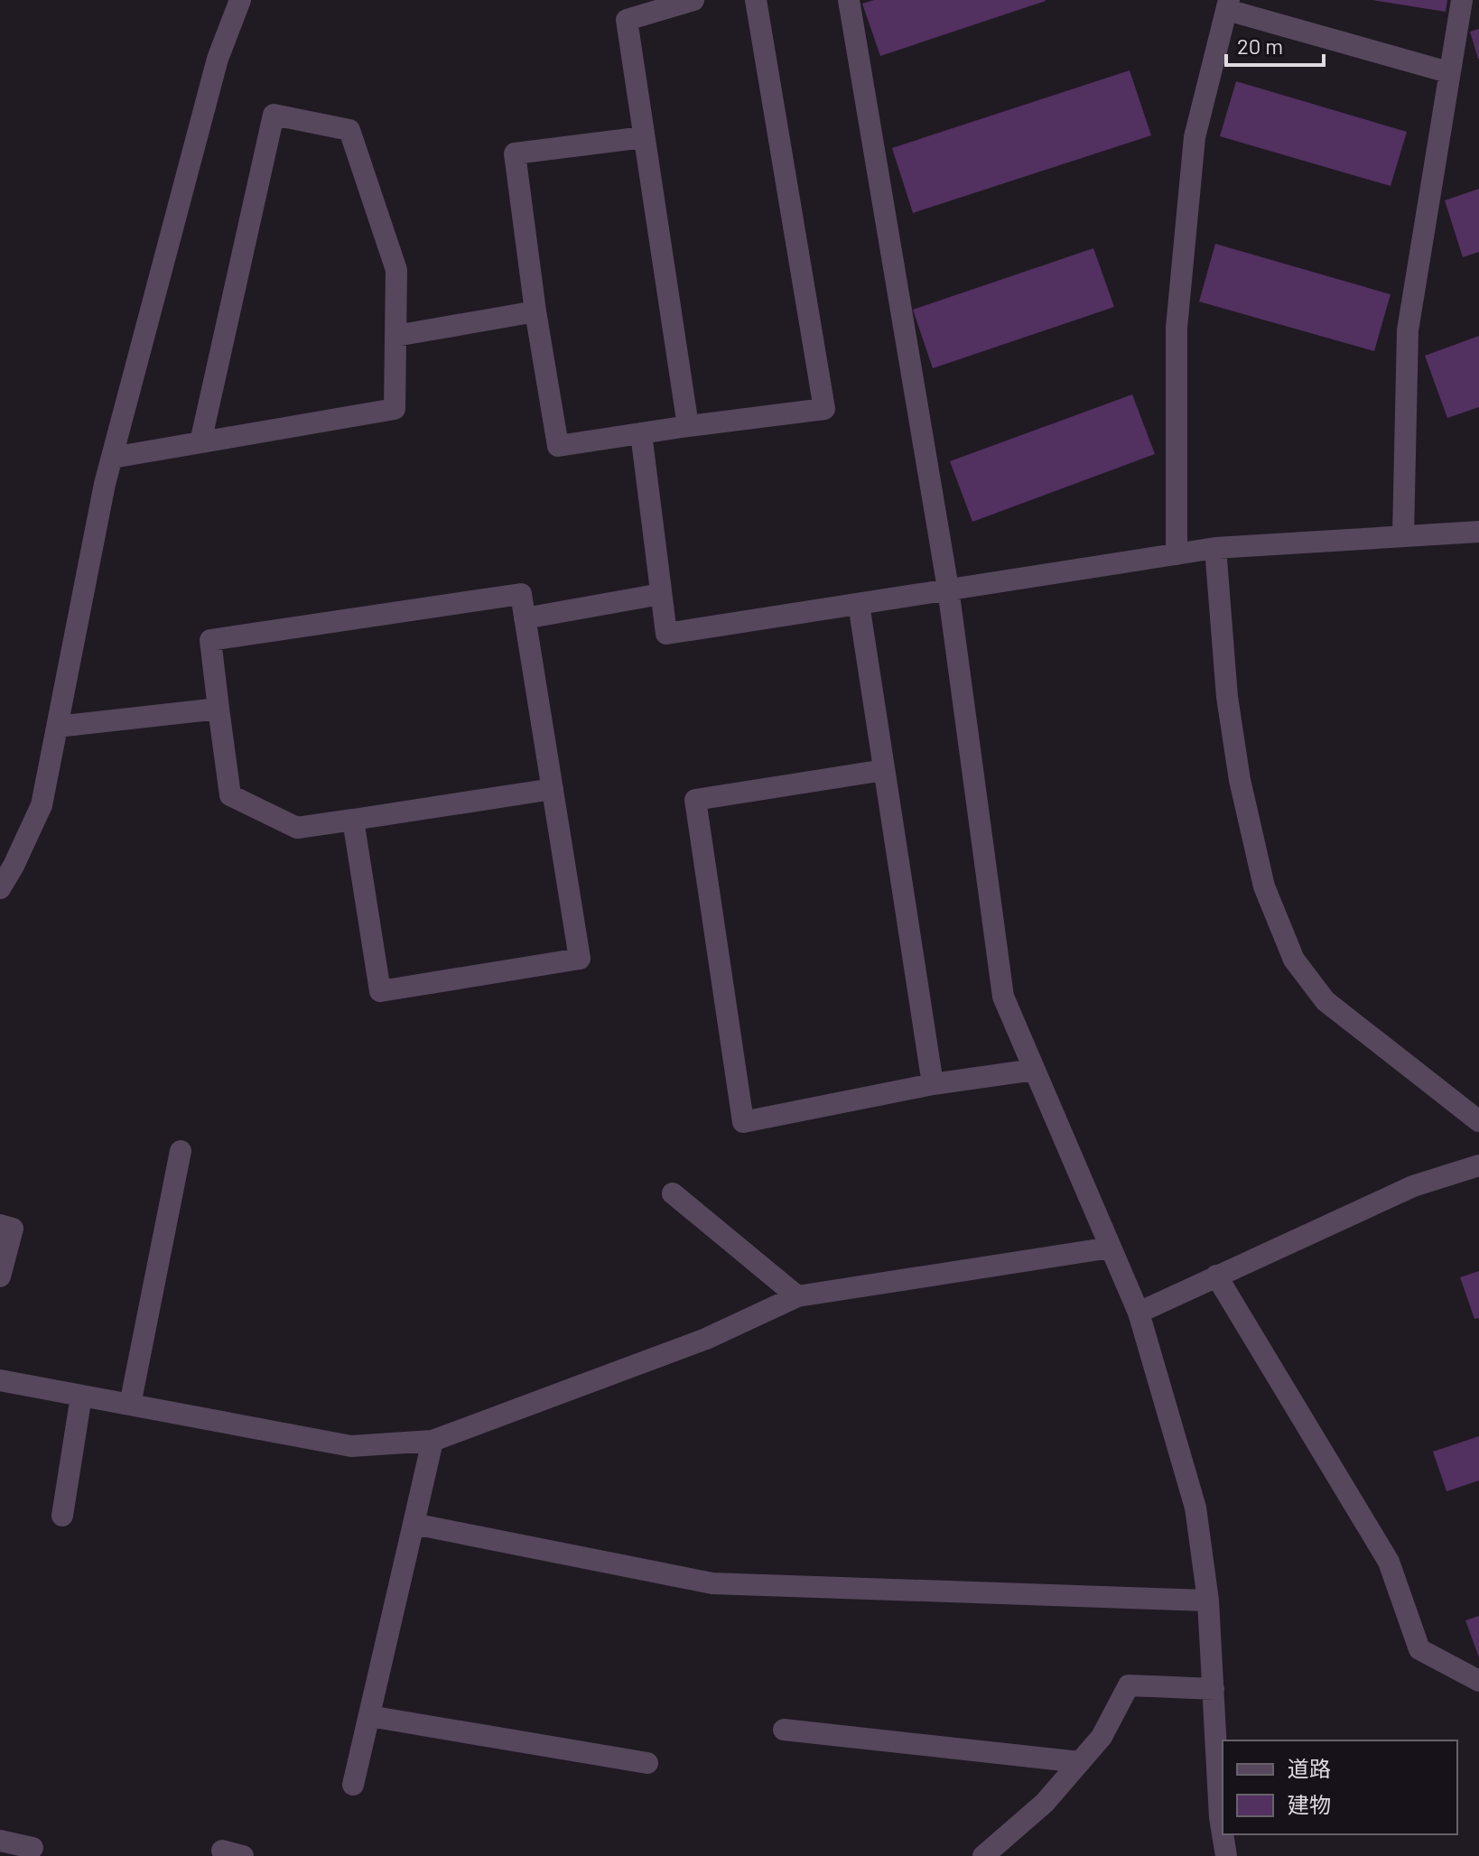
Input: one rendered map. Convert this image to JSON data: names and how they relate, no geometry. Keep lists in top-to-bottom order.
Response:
{
  "legend": ["道路", "建物"],
  "scale_bar": "20 m"
}
